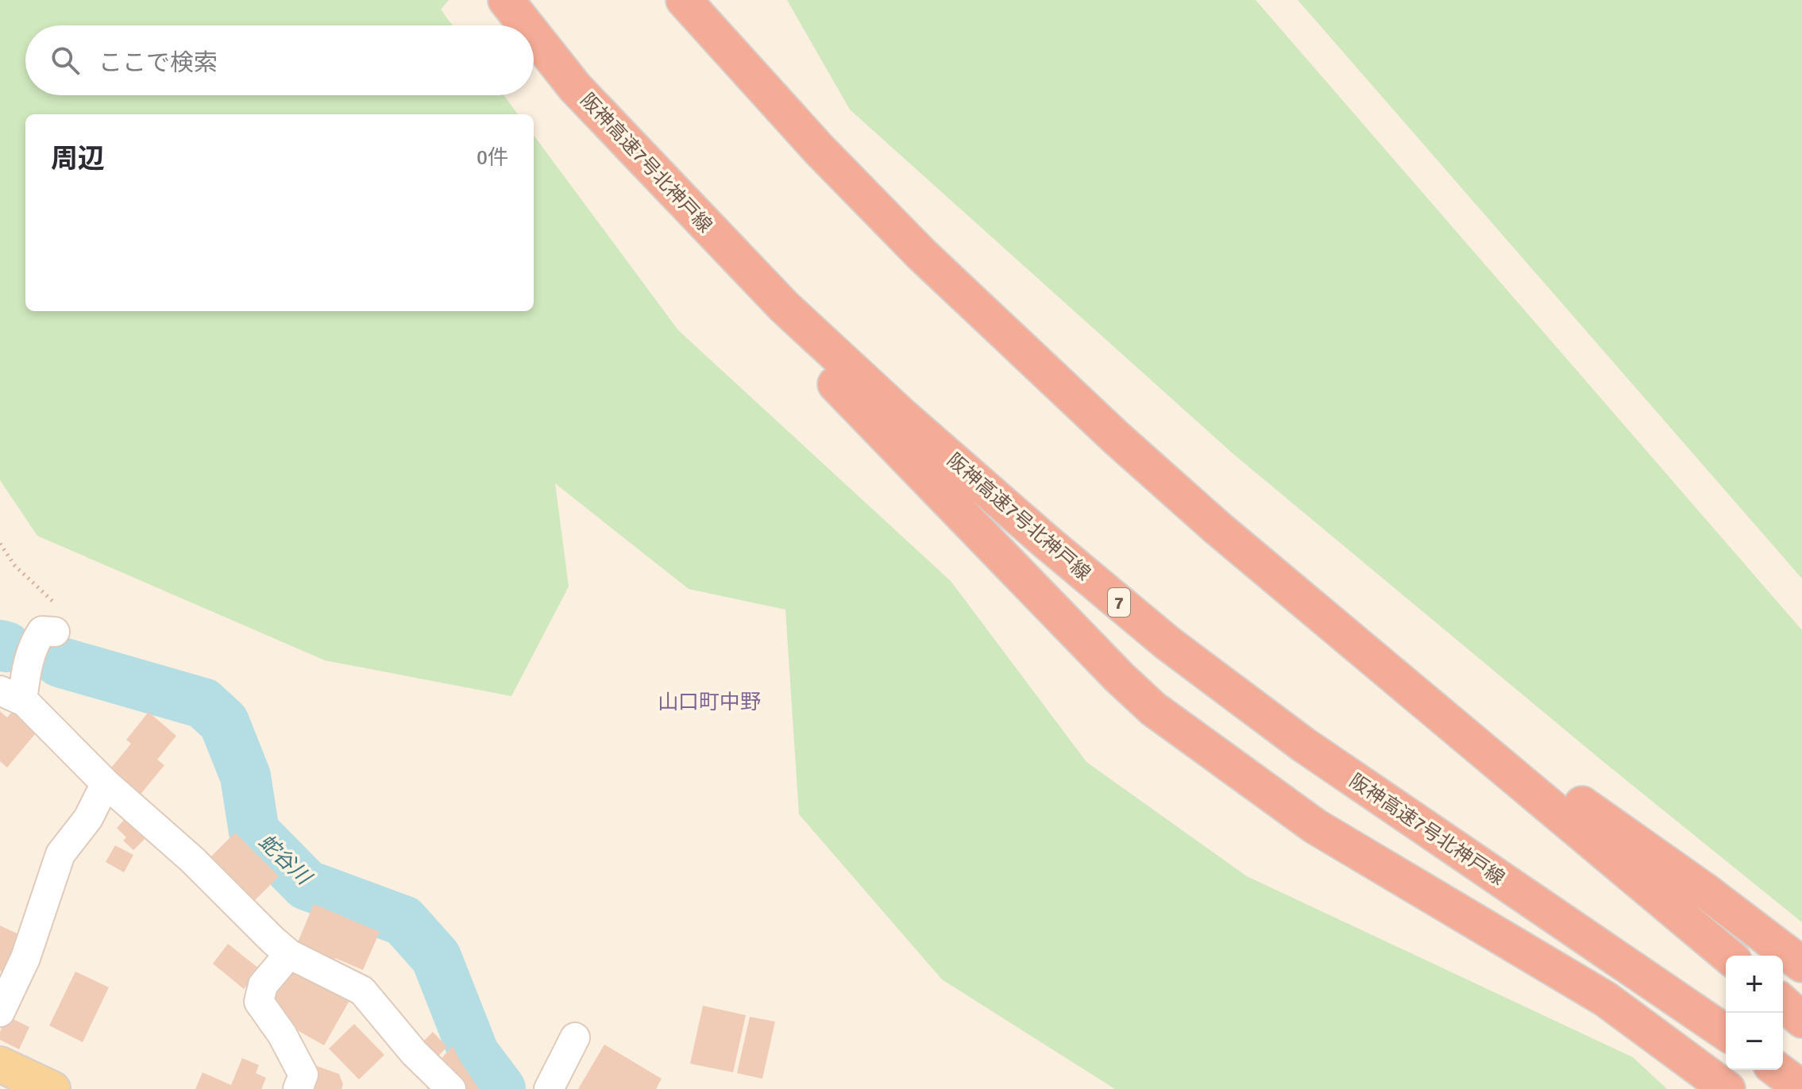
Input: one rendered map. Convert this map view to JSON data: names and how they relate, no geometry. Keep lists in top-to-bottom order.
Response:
{
  "streets": {
    "highway": ["阪神高速7号北神戸線", "7"]
  },
  "districts": ["山口町中野"],
  "water": ["蛇谷川"],
  "page": {
    "search": "ここで検索",
    "heading": ["周辺", "0件"],
    "map_buttons": ["+", "−"]
  }
}
